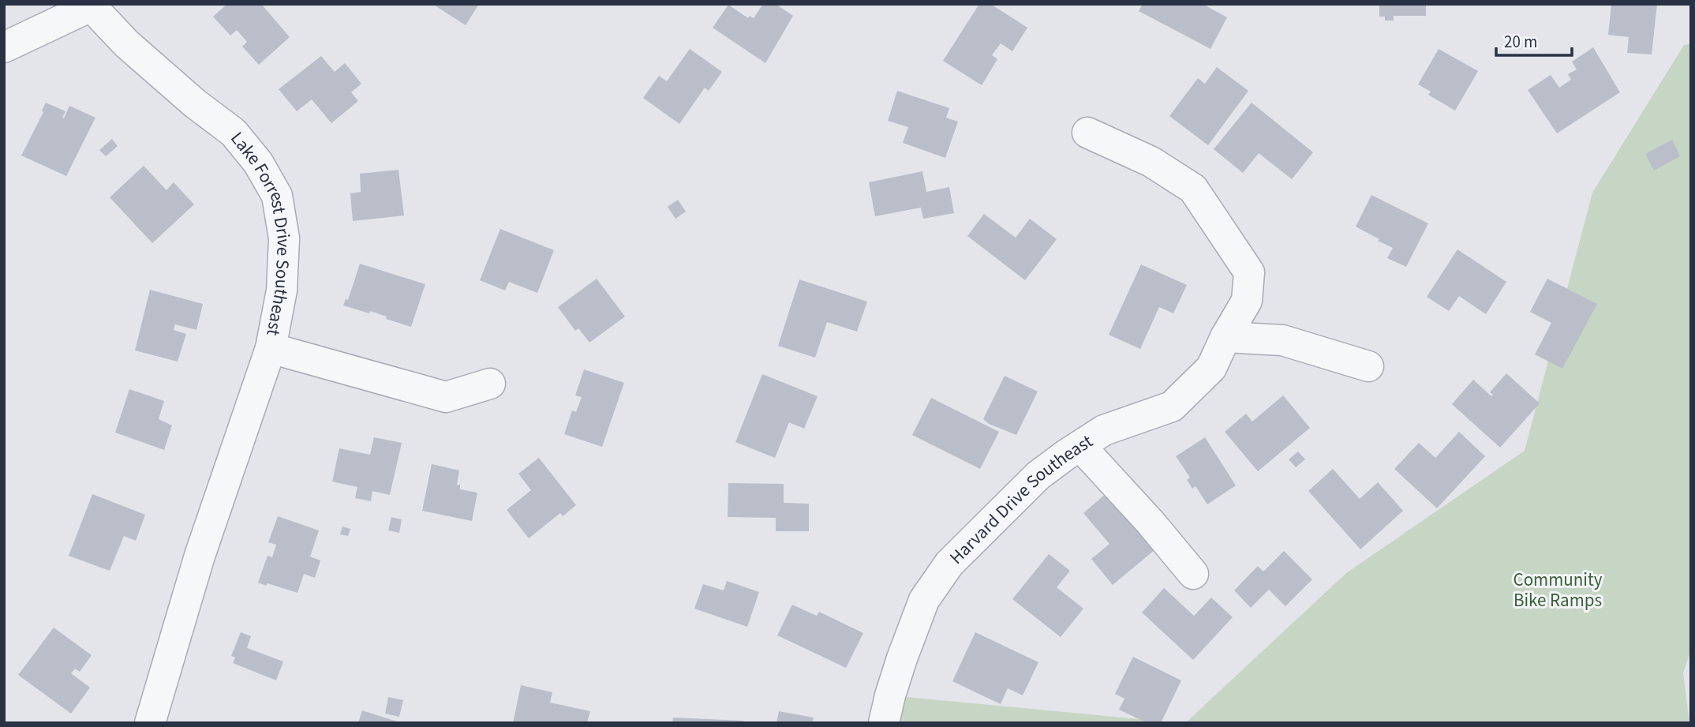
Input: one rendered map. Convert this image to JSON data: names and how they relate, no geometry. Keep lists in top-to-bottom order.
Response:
{
  "streets": {
    "street": ["Lake Forrest Drive Southeast", "Harvard Drive Southeast"]
  },
  "parks": ["Community Bike Ramps"],
  "scale_bar": "20 m"
}
